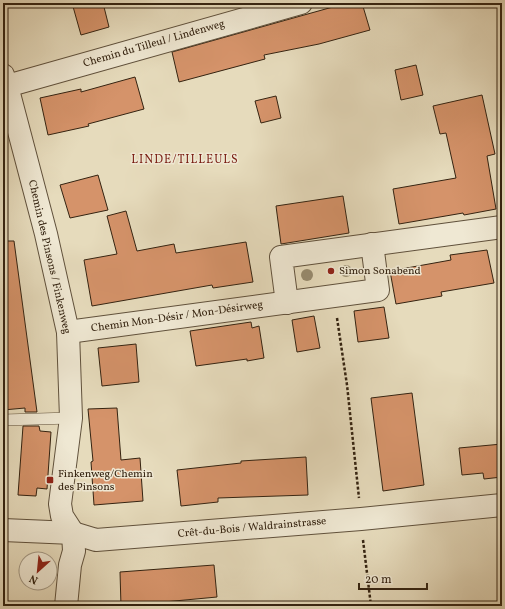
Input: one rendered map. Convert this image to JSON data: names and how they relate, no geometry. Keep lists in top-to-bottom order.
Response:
{
  "streets": {
    "street": [
      "Chemin du Tilleul / Lindenweg",
      "Chemin des Pinsons / Finkenweg",
      "Chemin Mon-Désir / Mon-Désirweg",
      "Crêt-du-Bois / Waldrainstrasse"
    ]
  },
  "crossings": [
    ["Chemin du Tilleul / Lindenweg", "Chemin des Pinsons / Finkenweg"],
    ["Chemin des Pinsons / Finkenweg", "Chemin Mon-Désir / Mon-Désirweg"],
    ["Chemin des Pinsons / Finkenweg", "Crêt-du-Bois / Waldrainstrasse"]
  ],
  "districts": ["LINDE/TILLEULS"],
  "places": {
    "other": ["Simon Sonabend"],
    "transit": ["Finkenweg/Chemin des Pinsons"]
  },
  "scale_bar": "20 m",
  "north": "bottom left"
}
